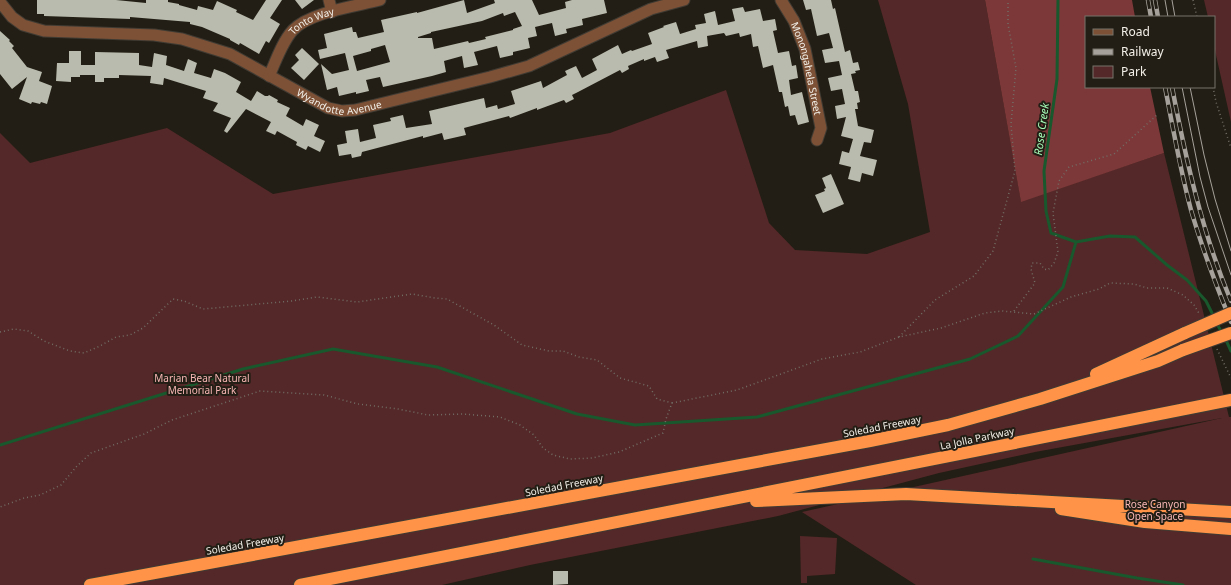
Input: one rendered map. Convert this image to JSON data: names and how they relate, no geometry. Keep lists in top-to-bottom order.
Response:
{
  "streets": {
    "highway": ["Soledad Freeway", "La Jolla Parkway"],
    "street": ["Tonto Way", "Monongahela Street", "Wyandotte Avenue"]
  },
  "crossings": [
    ["Tonto Way", "Wyandotte Avenue"]
  ],
  "water": ["Rose Creek"],
  "parks": ["Marian Bear Natural Memorial Park", "Rose Canyon Open Space"],
  "legend": ["Road", "Railway", "Park"]
}
